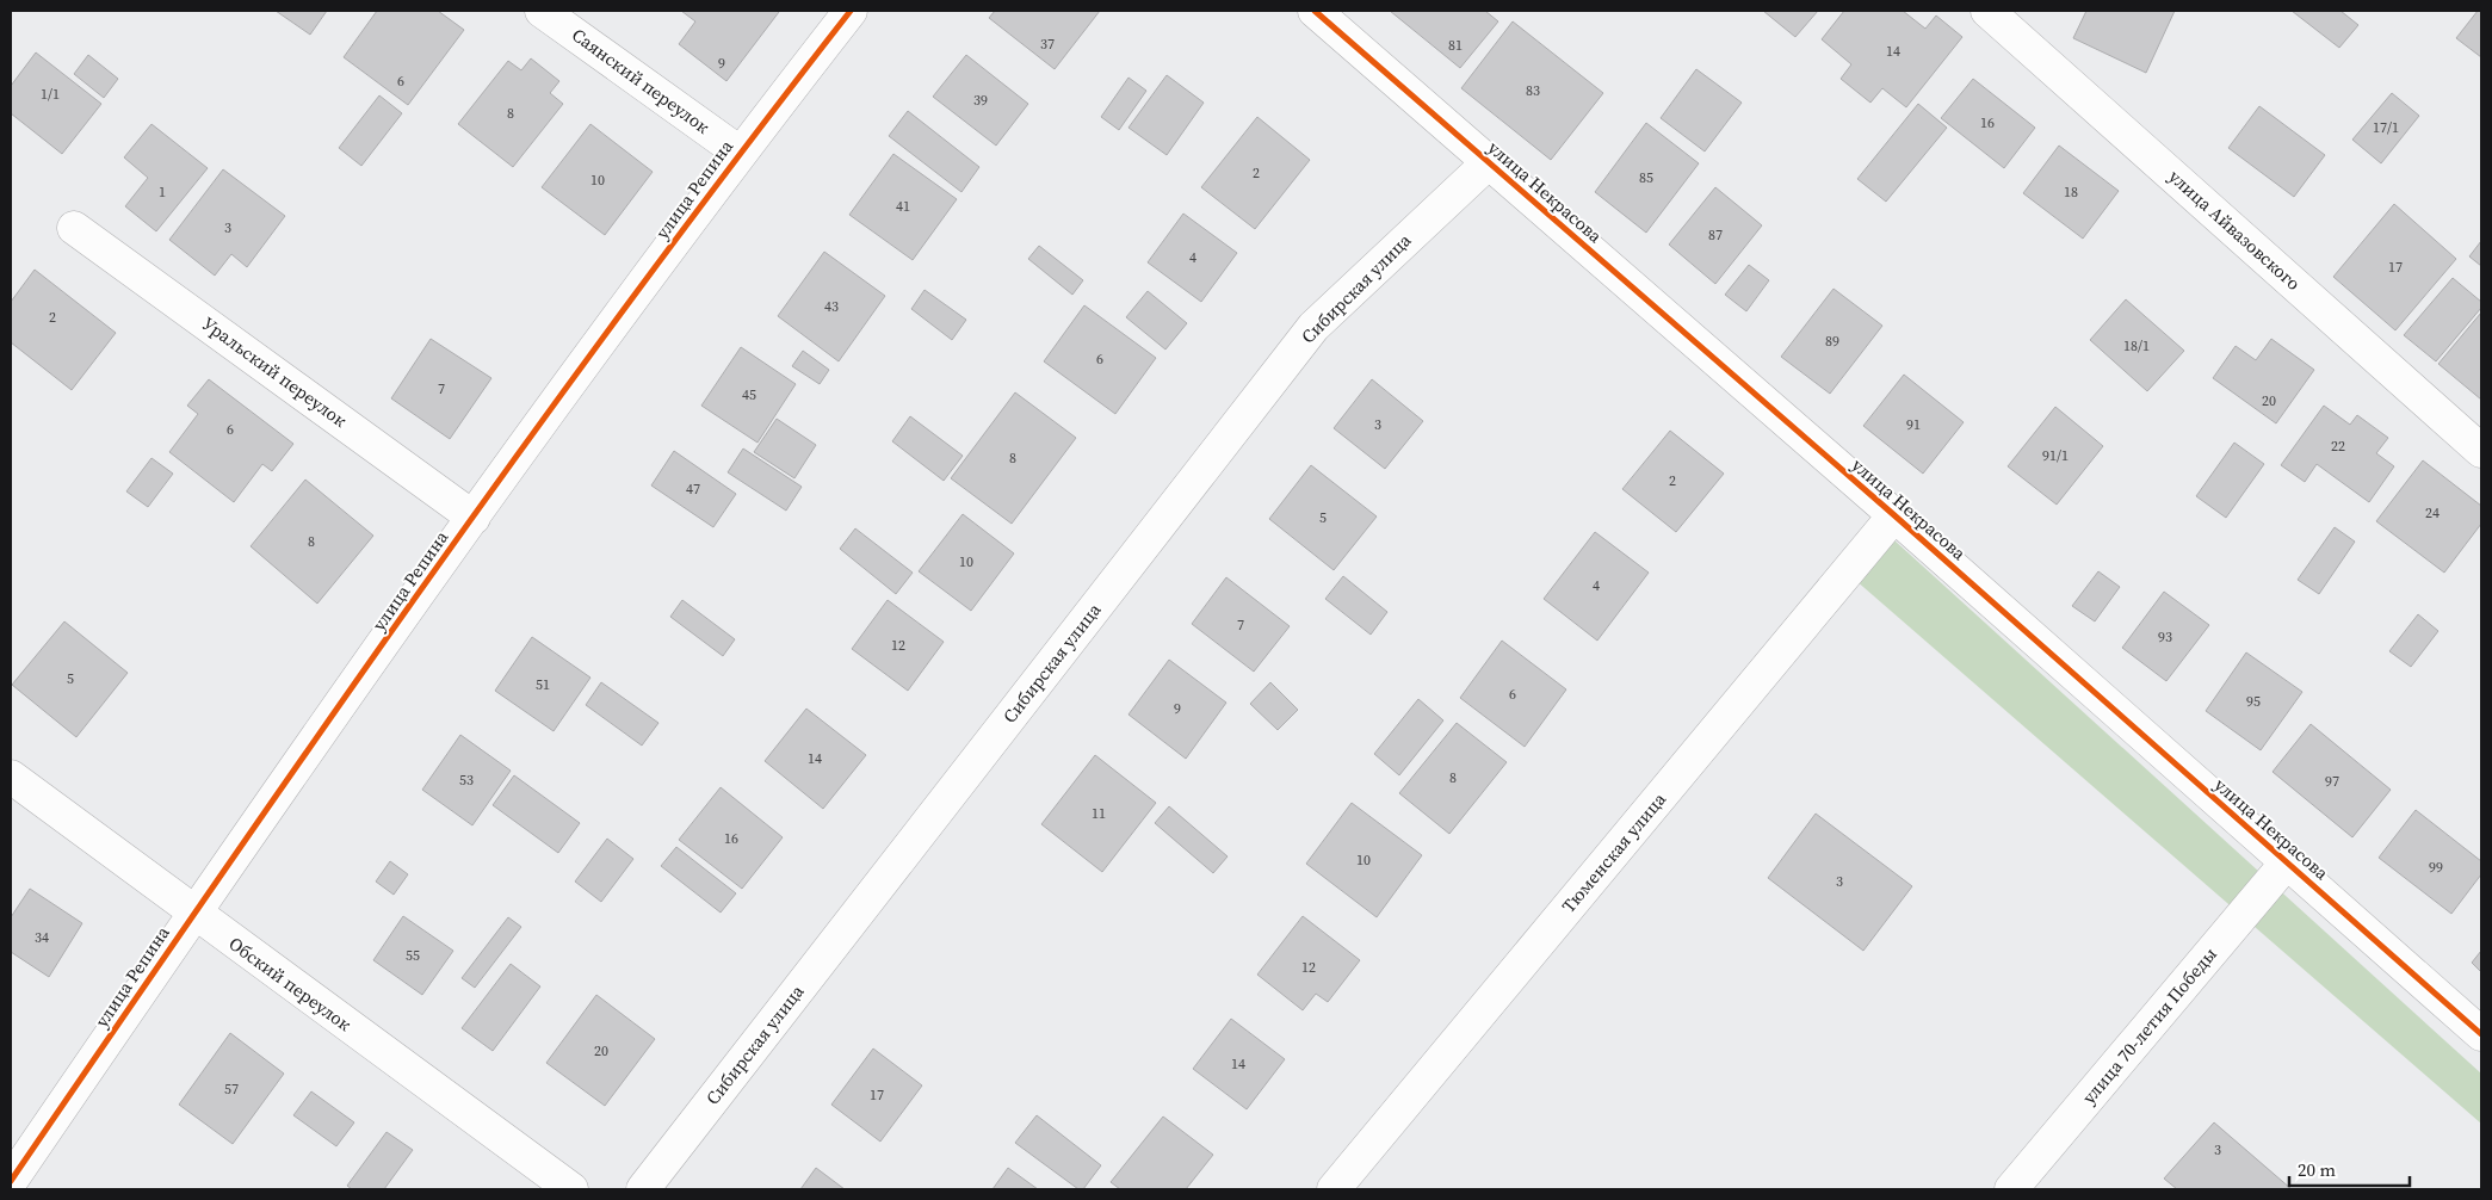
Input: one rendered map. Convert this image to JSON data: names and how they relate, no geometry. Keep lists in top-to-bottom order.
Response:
{
  "streets": {
    "street": [
      "Саянский переулок",
      "улица Репина",
      "улица Некрасова",
      "улица Айвазовского",
      "Сибирская улица",
      "Уральский переулок",
      "Тюменская улица",
      "Обский переулок",
      "улица 70-летия Победы"
    ]
  },
  "crossings": [
    ["Саянский переулок", "улица Репина"],
    ["улица Репина", "Уральский переулок"],
    ["улица Репина", "Обский переулок"],
    ["улица Некрасова", "Сибирская улица"],
    ["улица Некрасова", "Тюменская улица"],
    ["улица Некрасова", "улица 70-летия Победы"]
  ],
  "house_numbers": [
    "37",
    "81",
    "14",
    "9",
    "6",
    "83",
    "1/1",
    "39",
    "8",
    "16",
    "17/1",
    "2",
    "85",
    "10",
    "1",
    "18",
    "41",
    "3",
    "87",
    "4",
    "17",
    "43",
    "2",
    "89",
    "18/1",
    "6",
    "7",
    "45",
    "20",
    "3",
    "91",
    "6",
    "22",
    "91/1",
    "8",
    "2",
    "47",
    "24",
    "5",
    "8",
    "10",
    "4",
    "7",
    "93",
    "12",
    "5",
    "51",
    "6",
    "95",
    "9",
    "14",
    "8",
    "53",
    "97",
    "11",
    "16",
    "10",
    "99",
    "3",
    "34",
    "55",
    "12",
    "20",
    "14",
    "57",
    "17",
    "3"
  ],
  "scale_bar": "20 m"
}
